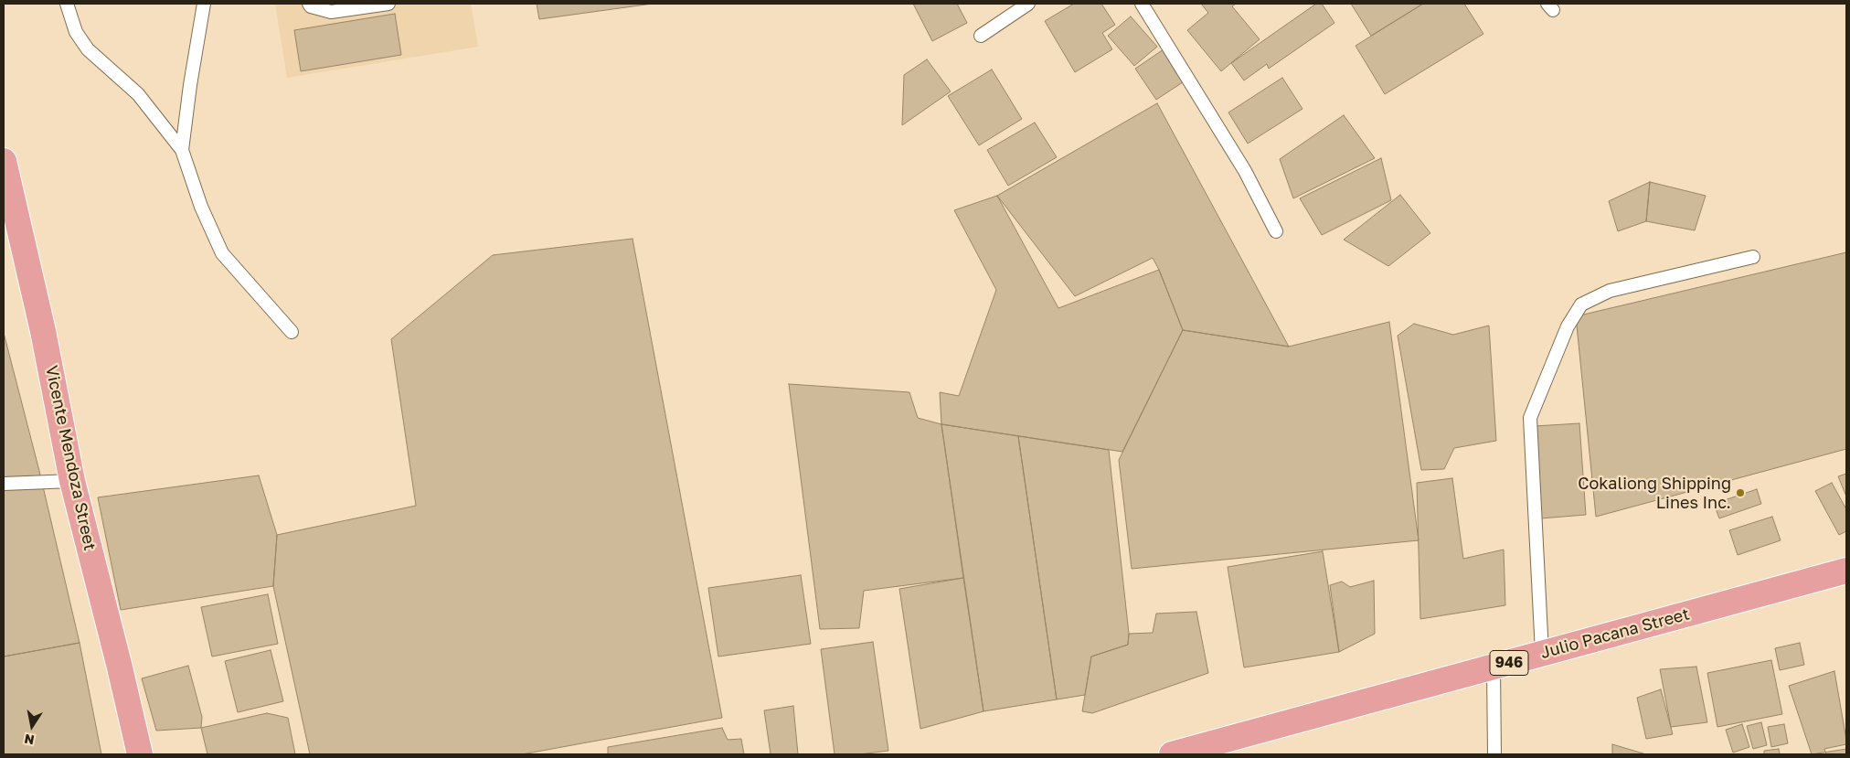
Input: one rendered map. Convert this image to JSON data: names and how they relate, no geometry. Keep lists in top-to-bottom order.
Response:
{
  "streets": {
    "main road": ["Vicente Mendoza Street", "Julio Pacana Street", "946"]
  },
  "places": ["Cokaliong Shipping Lines Inc."],
  "north": "bottom"
}
